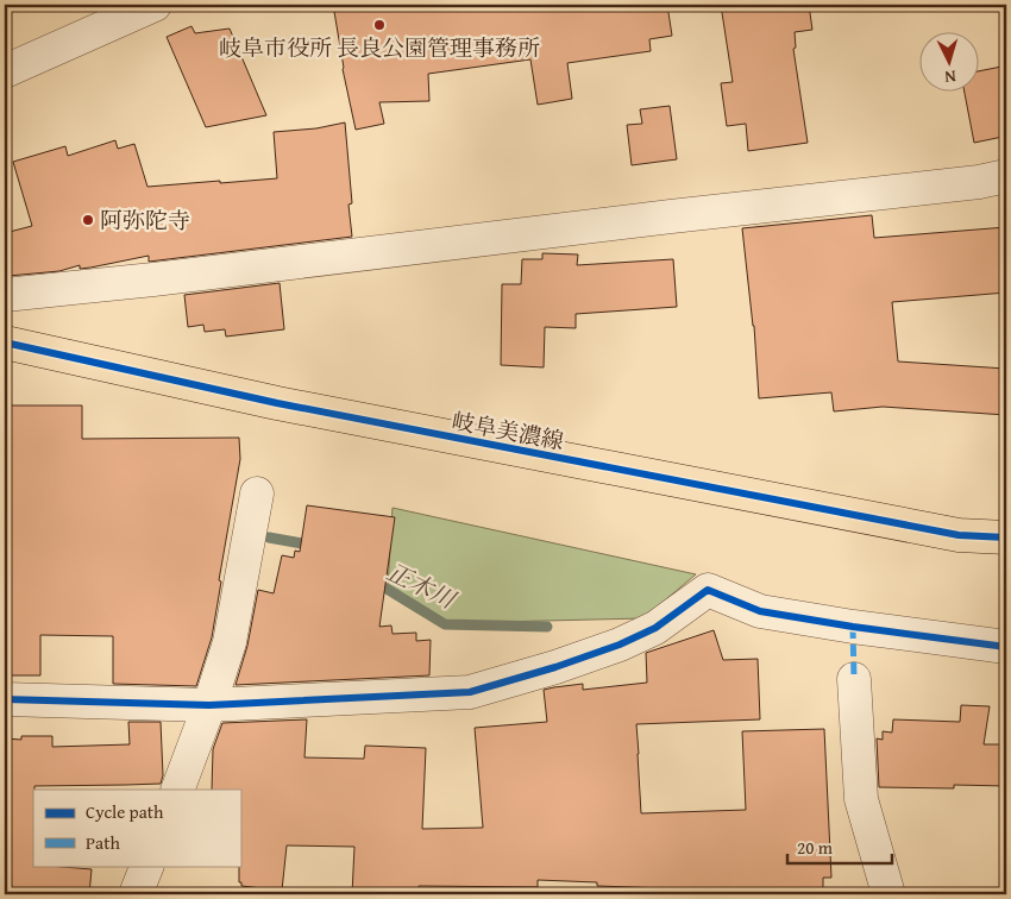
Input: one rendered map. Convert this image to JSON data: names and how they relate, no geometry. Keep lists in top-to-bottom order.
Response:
{
  "streets": {
    "main road": ["岐阜美濃線"]
  },
  "water": ["正木川"],
  "places": ["岐阜市役所 長良公園管理事務所", "阿弥陀寺"],
  "legend": ["Cycle path", "Path"],
  "scale_bar": "20 m",
  "north": "bottom"
}
